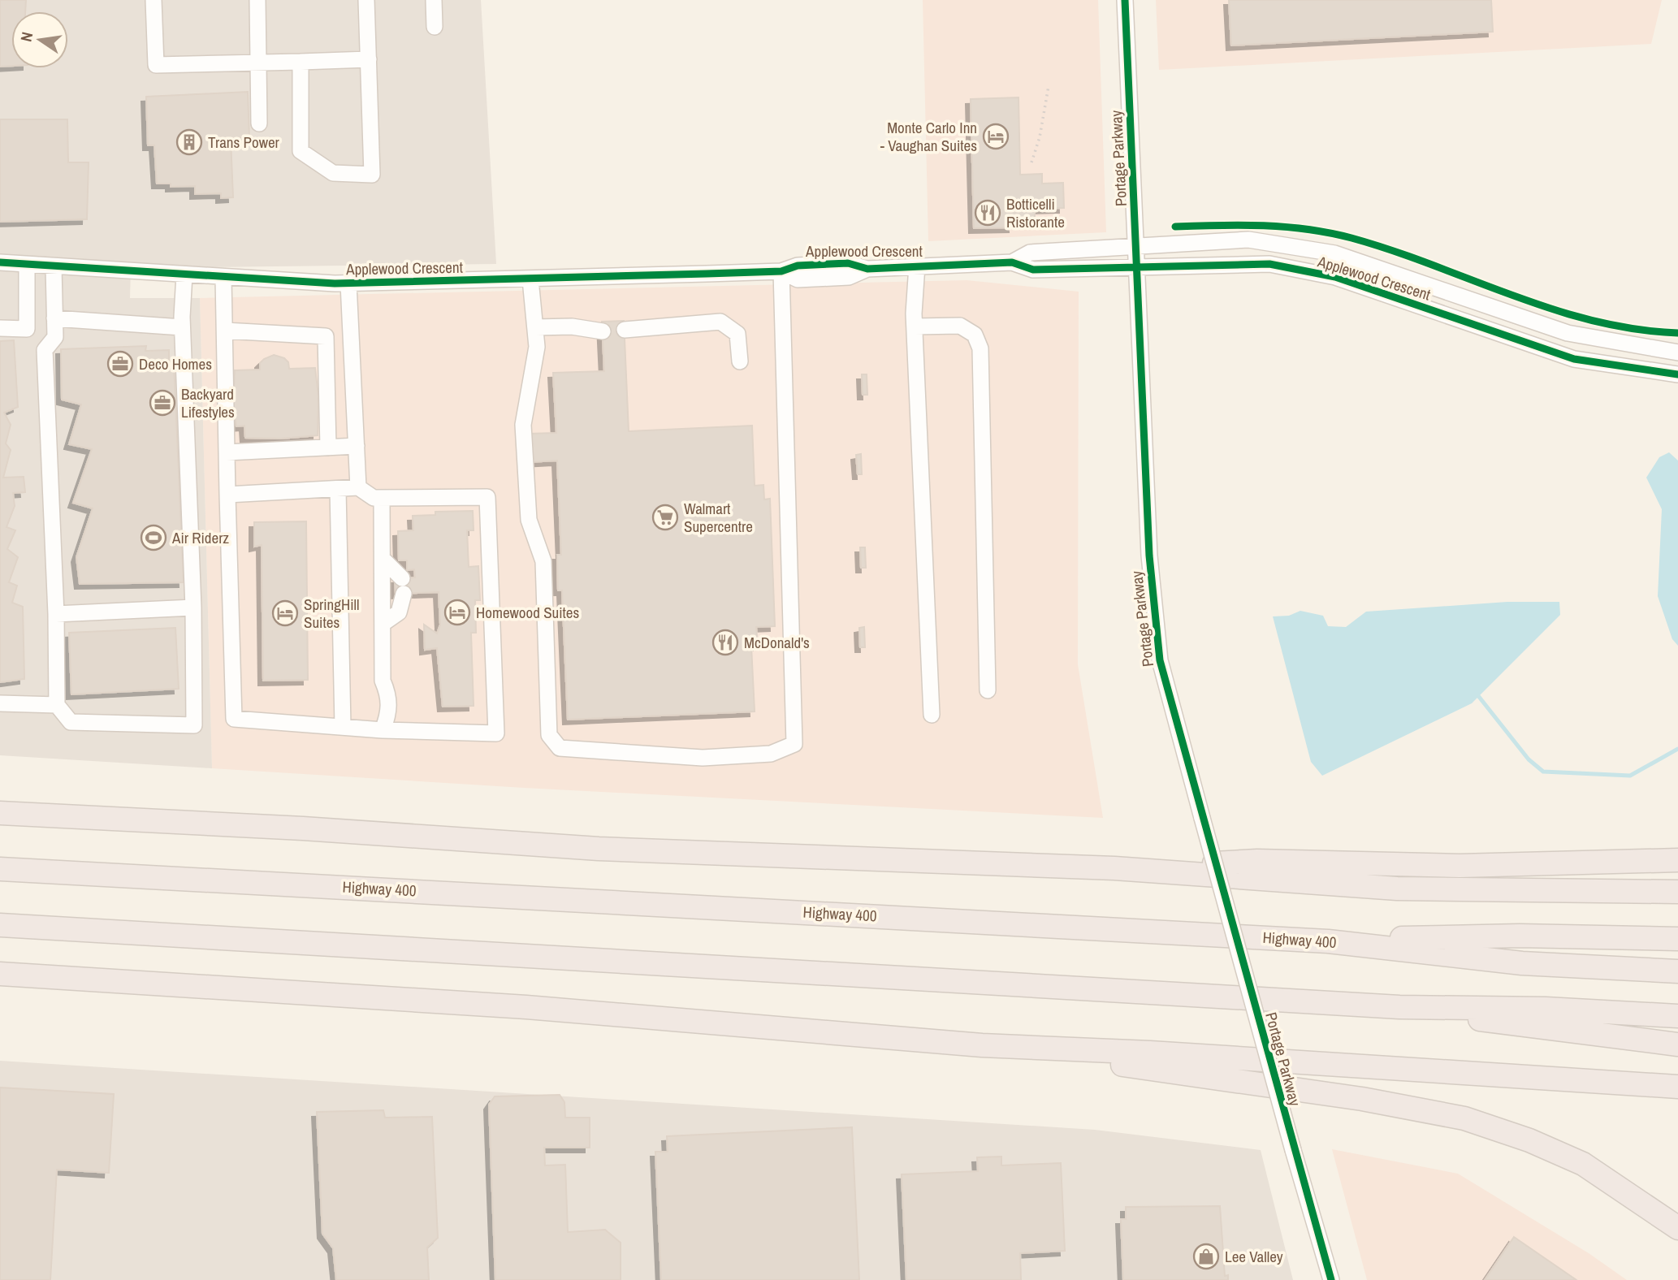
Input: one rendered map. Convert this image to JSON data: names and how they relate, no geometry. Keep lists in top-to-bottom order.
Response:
{
  "streets": {
    "highway": ["Highway 400"],
    "street": ["Portage Parkway", "Applewood Crescent"]
  },
  "crossings": [
    ["Portage Parkway", "Applewood Crescent"]
  ],
  "places": {
    "hotel": ["Monte Carlo Inn - Vaughan Suites", "Homewood Suites", "SpringHill Suites"],
    "building": ["Trans Power"],
    "restaurant": ["Botticelli Ristorante", "McDonald's"],
    "office": ["Deco Homes", "Backyard Lifestyles"],
    "supermarket": ["Walmart Supercentre"],
    "sports": ["Air Riderz"],
    "shop": ["Lee Valley"]
  },
  "north": "left"
}
